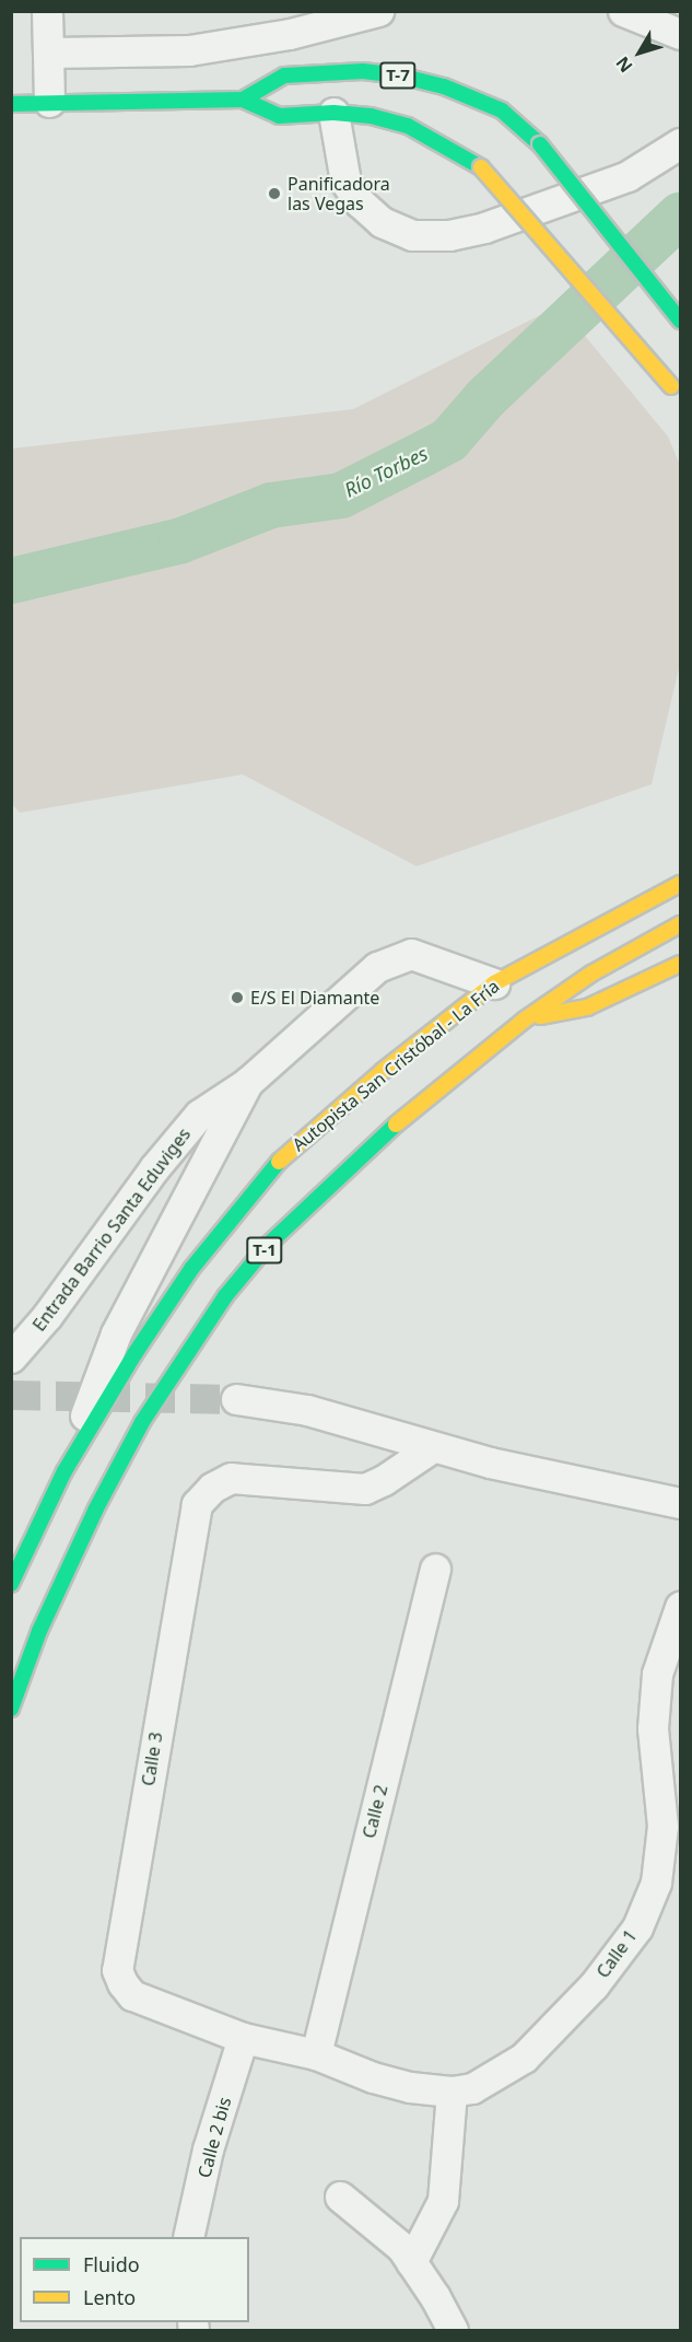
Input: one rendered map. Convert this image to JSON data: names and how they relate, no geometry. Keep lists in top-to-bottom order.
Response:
{
  "streets": {
    "main road": ["T-7", "Autopista San Cristóbal - La Fría", "T-1"],
    "street": [
      "Entrada Barrio Santa Eduviges",
      "Calle 3",
      "Calle 2",
      "Calle 1",
      "Calle 2 bis"
    ]
  },
  "crossings": [
    ["Calle 3", "Calle 2"],
    ["Calle 3", "Calle 1"],
    ["Calle 3", "Calle 2 bis"],
    ["Calle 2", "Calle 1"]
  ],
  "water": ["Río Torbes"],
  "places": ["Panificadora las Vegas", "E/S El Diamante"],
  "legend": ["Fluido", "Lento"],
  "north": "bottom left"
}
